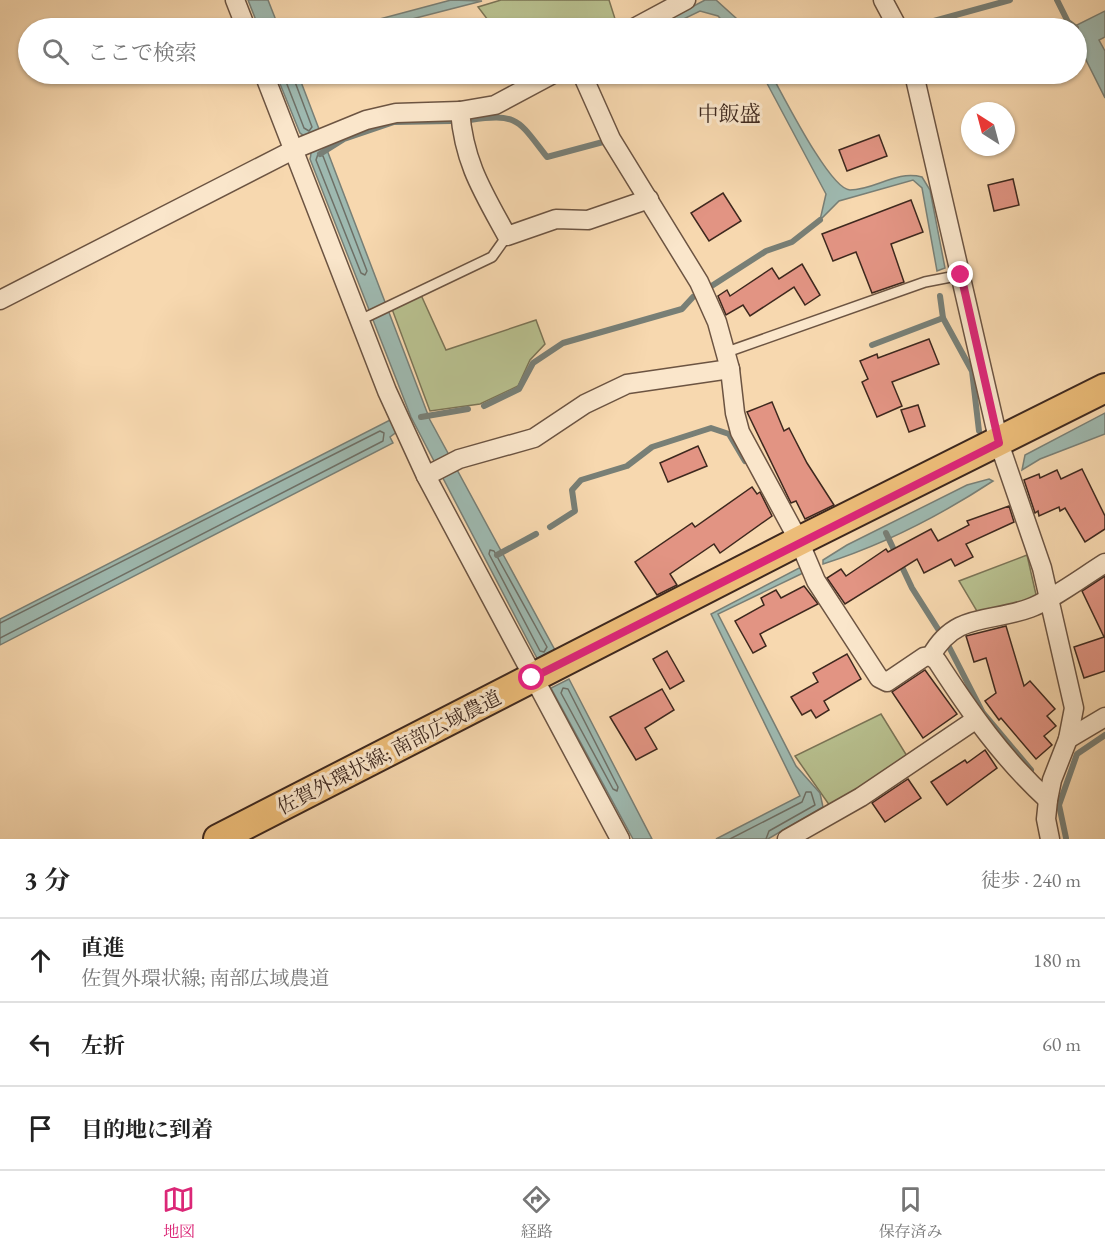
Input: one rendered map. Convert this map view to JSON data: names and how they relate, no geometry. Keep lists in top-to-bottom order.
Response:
{
  "streets": {
    "main road": ["佐賀外環状線; 南部広域農道"]
  },
  "districts": ["中飯盛"],
  "north": "top left",
  "page": {
    "search": "ここで検索",
    "heading": ["3 分", "徒歩 · 240 m"],
    "list": [
      ["直進", "佐賀外環状線; 南部広域農道", "180 m"],
      ["左折", "60 m"],
      "目的地に到着"
    ],
    "nav": ["地図", "経路", "保存済み"]
  }
}
